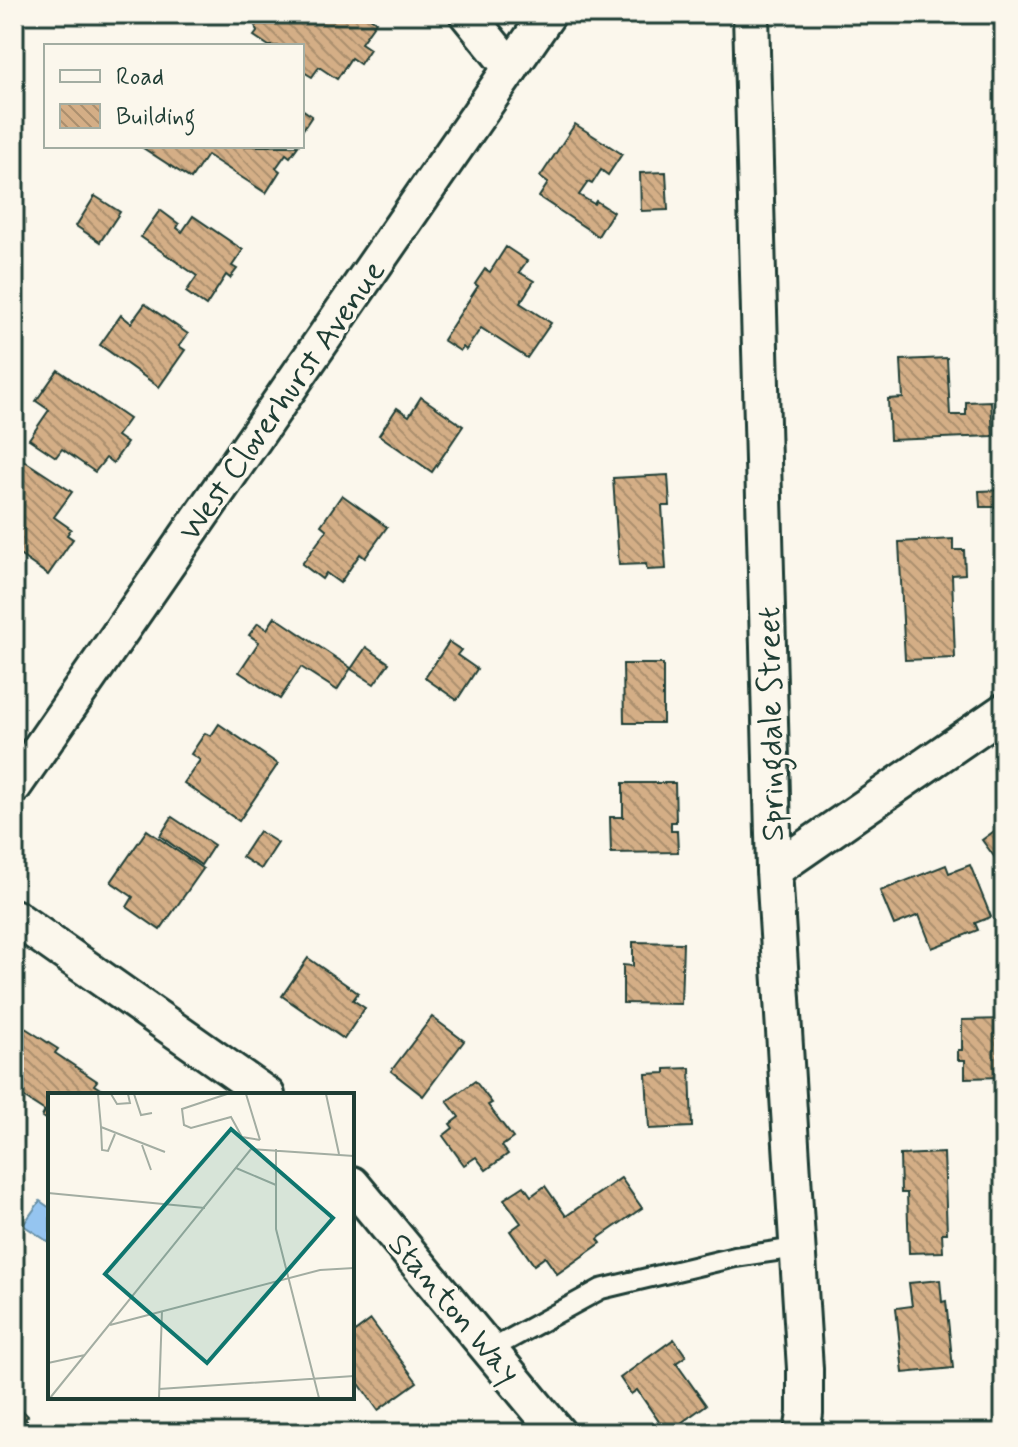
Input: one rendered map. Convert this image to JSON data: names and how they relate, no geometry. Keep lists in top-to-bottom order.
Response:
{
  "streets": {
    "street": ["West Cloverhurst Avenue", "Springdale Street", "Stanton Way"]
  },
  "legend": ["Road", "Building"]
}
